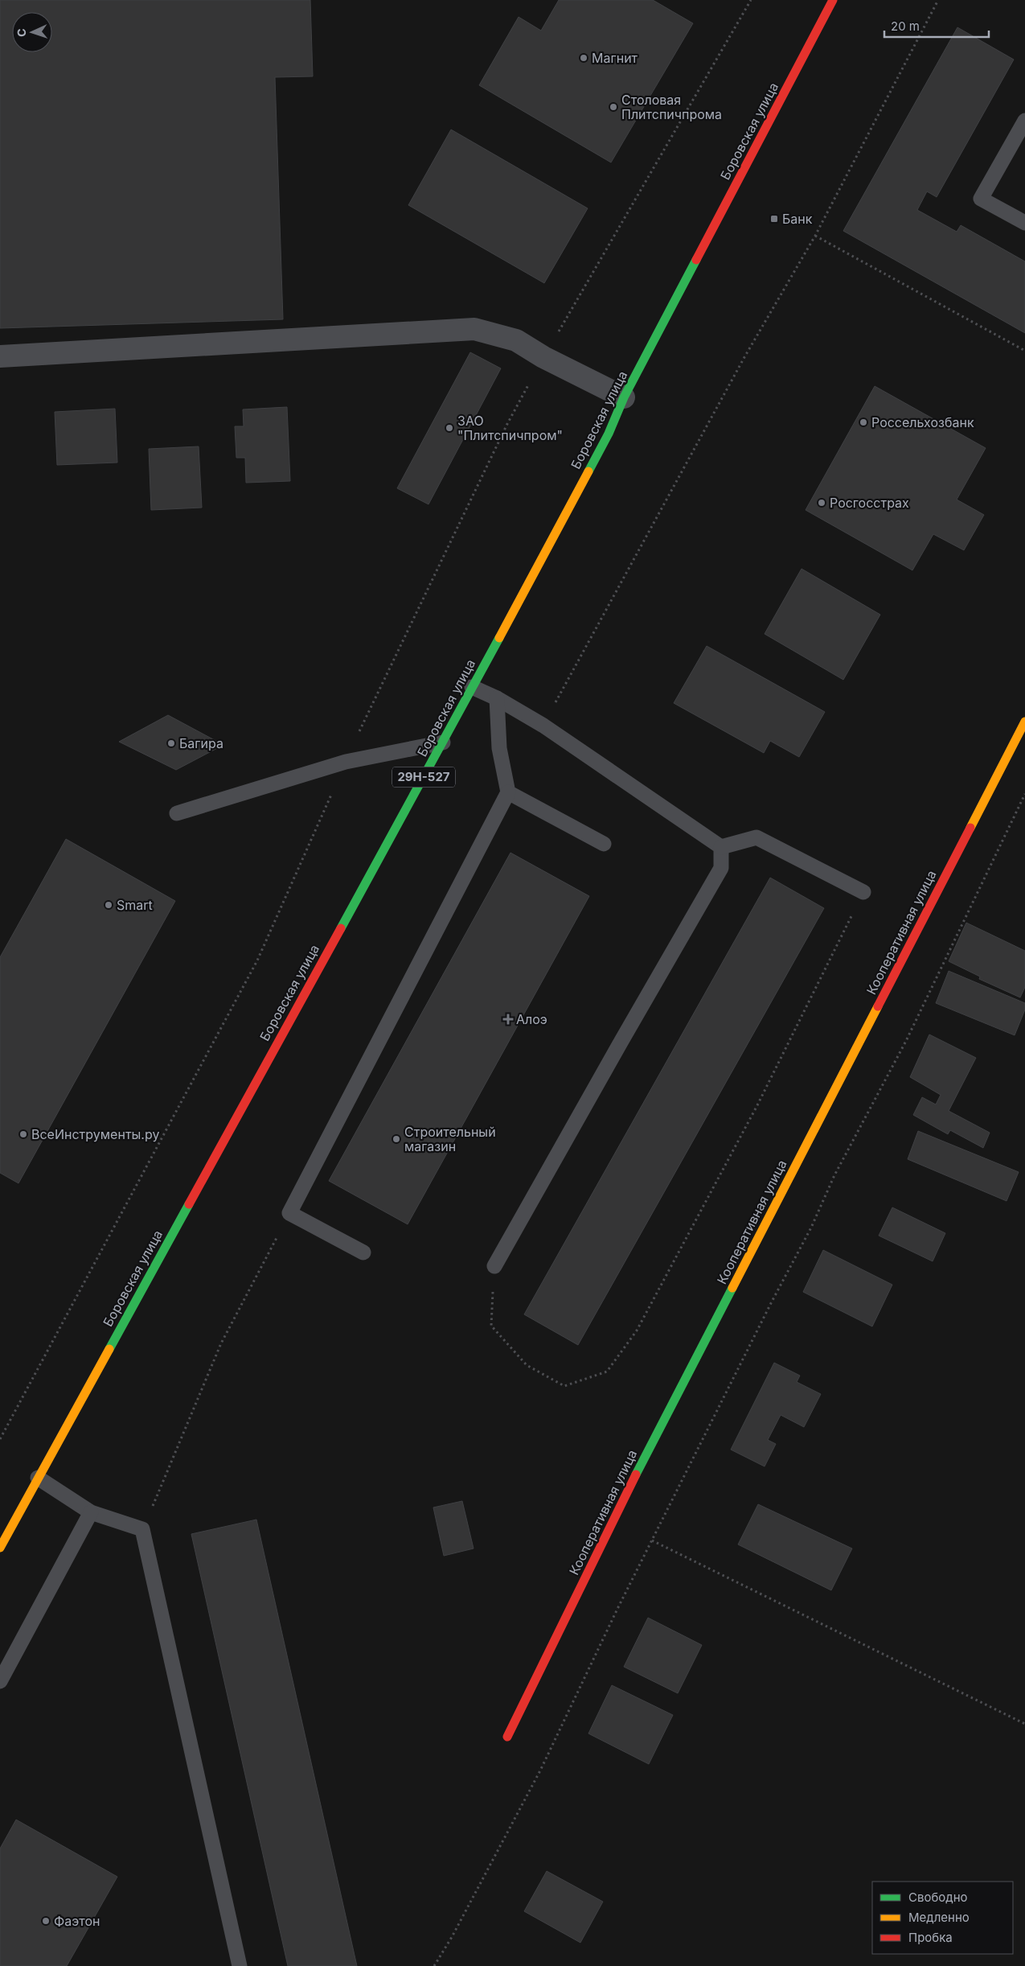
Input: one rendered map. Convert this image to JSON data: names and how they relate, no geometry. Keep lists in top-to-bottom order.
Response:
{
  "streets": {
    "main road": ["Боровская улица", "29Н-527", "Кооперативная улица"]
  },
  "places": {
    "other": [
      "Магнит",
      "Столовая Плитспичпрома",
      "Россельхозбанк",
      "ЗАО \"Плитспичпром\"",
      "Росгосстрах",
      "Багира",
      "Smart",
      "ВсеИнструменты.ру",
      "Строительный магазин",
      "Фаэтон"
    ],
    "transit": ["Банк"],
    "health": ["Алоэ"]
  },
  "legend": ["Свободно", "Медленно", "Пробка"],
  "scale_bar": "20 m",
  "north": "left"
}
